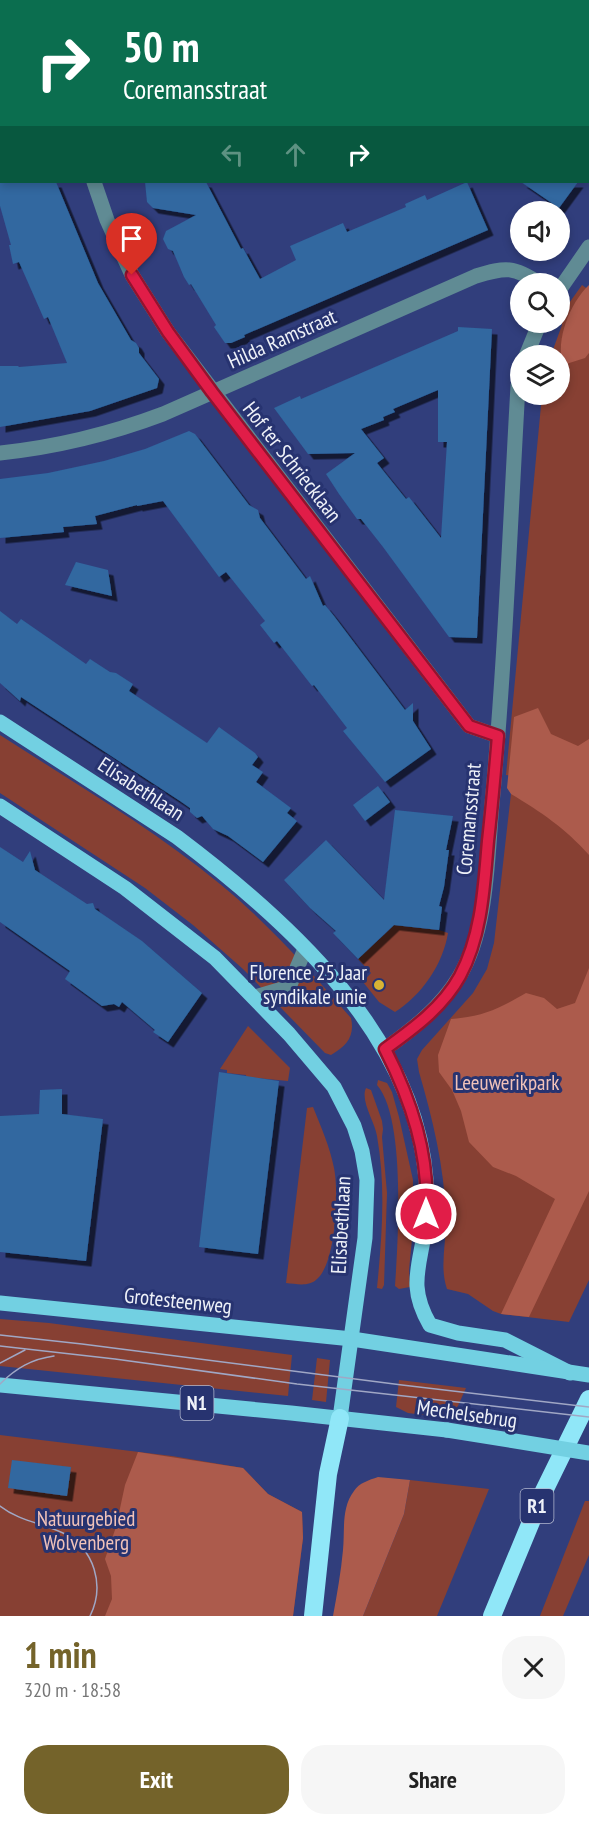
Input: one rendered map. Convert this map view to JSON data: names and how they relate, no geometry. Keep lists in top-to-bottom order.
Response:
{
  "streets": {
    "highway": ["R1"],
    "main road": [
      "Elisabethlaan",
      "Grotesteenweg",
      "N1",
      "Mechelsebrug"
    ],
    "street": ["Hilda Ramstraat", "Hof ter Schriecklaan", "Coremansstraat"]
  },
  "crossings": [
    ["Hilda Ramstraat", "Hof ter Schriecklaan"],
    ["Hof ter Schriecklaan", "Coremansstraat"],
    ["Elisabethlaan", "Coremansstraat"],
    ["Elisabethlaan", "Grotesteenweg"],
    ["Elisabethlaan", "N1"],
    ["Elisabethlaan", "Mechelsebrug"],
    ["N1", "Mechelsebrug"]
  ],
  "parks": ["Leeuwerikpark", "Natuurgebied Wolvenberg"],
  "places": ["Florence 25 Jaar syndikale unie"],
  "page": {
    "turn": ["50 m", "Coremansstraat"],
    "heading": ["1 min", "320 m · 18:58"],
    "buttons": ["Exit", "Share"]
  }
}
